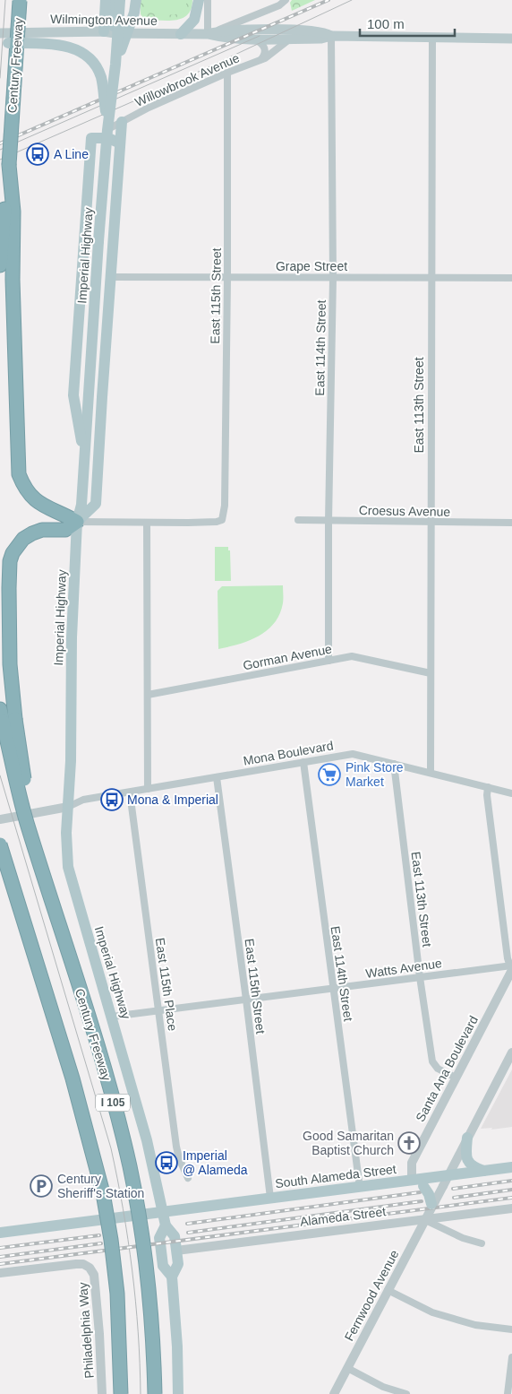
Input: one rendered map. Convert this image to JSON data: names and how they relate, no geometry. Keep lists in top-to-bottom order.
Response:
{
  "streets": {
    "highway": ["Century Freeway", "I 105"],
    "main road": ["Wilmington Avenue", "Imperial Highway", "South Alameda Street"],
    "street": [
      "Willowbrook Avenue",
      "Grape Street",
      "East 115th Street",
      "East 114th Street",
      "East 113th Street",
      "Croesus Avenue",
      "Gorman Avenue",
      "Mona Boulevard",
      "Watts Avenue",
      "East 115th Place",
      "Santa Ana Boulevard",
      "Alameda Street",
      "Fernwood Avenue",
      "Philadelphia Way"
    ]
  },
  "crossings": [
    ["Wilmington Avenue", "Willowbrook Avenue"],
    ["Wilmington Avenue", "East 114th Street"],
    ["Wilmington Avenue", "East 113th Street"],
    ["Century Freeway", "Imperial Highway"],
    ["Willowbrook Avenue", "East 115th Street"],
    ["Imperial Highway", "Mona Boulevard"],
    ["Imperial Highway", "Watts Avenue"],
    ["Imperial Highway", "South Alameda Street"],
    ["Imperial Highway", "Alameda Street"],
    ["Grape Street", "East 115th Street"],
    ["Grape Street", "East 114th Street"],
    ["Grape Street", "East 113th Street"],
    ["East 115th Street", "Mona Boulevard"],
    ["East 115th Street", "Watts Avenue"],
    ["East 115th Street", "South Alameda Street"],
    ["East 114th Street", "Croesus Avenue"],
    ["East 114th Street", "Gorman Avenue"],
    ["East 114th Street", "Mona Boulevard"],
    ["East 114th Street", "Watts Avenue"],
    ["East 114th Street", "South Alameda Street"],
    ["East 113th Street", "Croesus Avenue"],
    ["East 113th Street", "Gorman Avenue"],
    ["East 113th Street", "Mona Boulevard"],
    ["East 113th Street", "Watts Avenue"],
    ["East 113th Street", "Santa Ana Boulevard"],
    ["Mona Boulevard", "East 115th Place"],
    ["Watts Avenue", "East 115th Place"],
    ["Santa Ana Boulevard", "South Alameda Street"],
    ["Alameda Street", "Fernwood Avenue"]
  ],
  "places": {
    "bus stop": ["A Line", "Mona & Imperial", "Imperial @ Alameda"],
    "supermarket": ["Pink Store Market"],
    "church": ["Good Samaritan Baptist Church"],
    "parking": ["Century Sheriff's Station"]
  },
  "scale_bar": "100 m"
}
